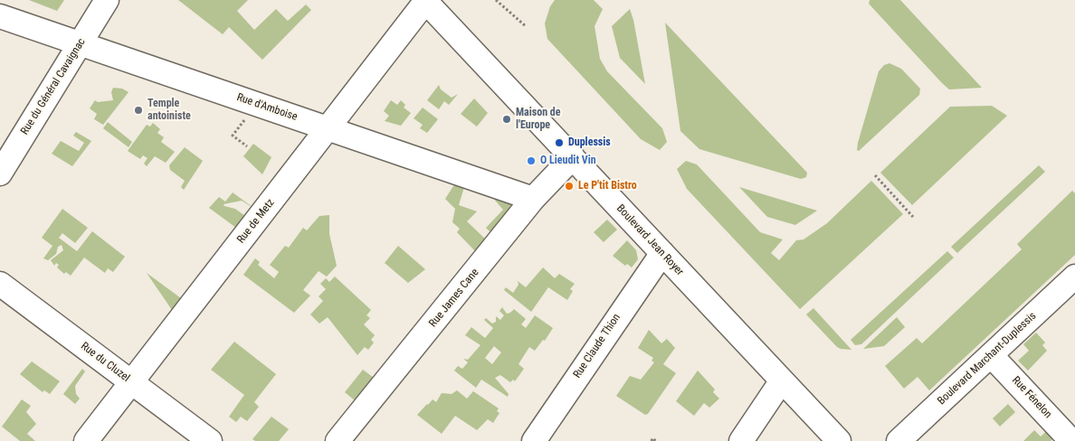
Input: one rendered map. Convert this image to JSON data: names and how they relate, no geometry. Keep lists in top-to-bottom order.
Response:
{
  "streets": {
    "street": [
      "Rue du Général Cavaignac",
      "Rue d'Amboise",
      "Rue de Metz",
      "Boulevard Jean Royer",
      "Rue James Cane",
      "Rue Claude Thion",
      "Boulevard Marchant-Duplessis",
      "Rue du Cluzel",
      "Rue Fénelon"
    ]
  },
  "crossings": [
    ["Rue du Général Cavaignac", "Rue d'Amboise"],
    ["Rue d'Amboise", "Rue de Metz"],
    ["Rue d'Amboise", "Rue James Cane"],
    ["Rue de Metz", "Boulevard Jean Royer"],
    ["Rue de Metz", "Rue du Cluzel"],
    ["Boulevard Jean Royer", "Rue James Cane"],
    ["Boulevard Jean Royer", "Rue Claude Thion"],
    ["Boulevard Marchant-Duplessis", "Rue Fénelon"]
  ],
  "places": [
    "Temple antoiniste",
    "Maison de l'Europe",
    "Duplessis",
    "O Lieudit Vin",
    "Le P'tit Bistro"
  ]
}
